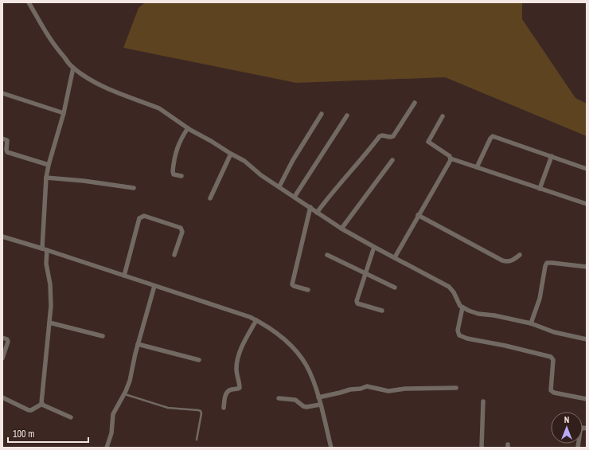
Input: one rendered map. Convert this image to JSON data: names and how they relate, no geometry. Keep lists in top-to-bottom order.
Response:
{
  "scale_bar": "100 m",
  "north": "top"
}
